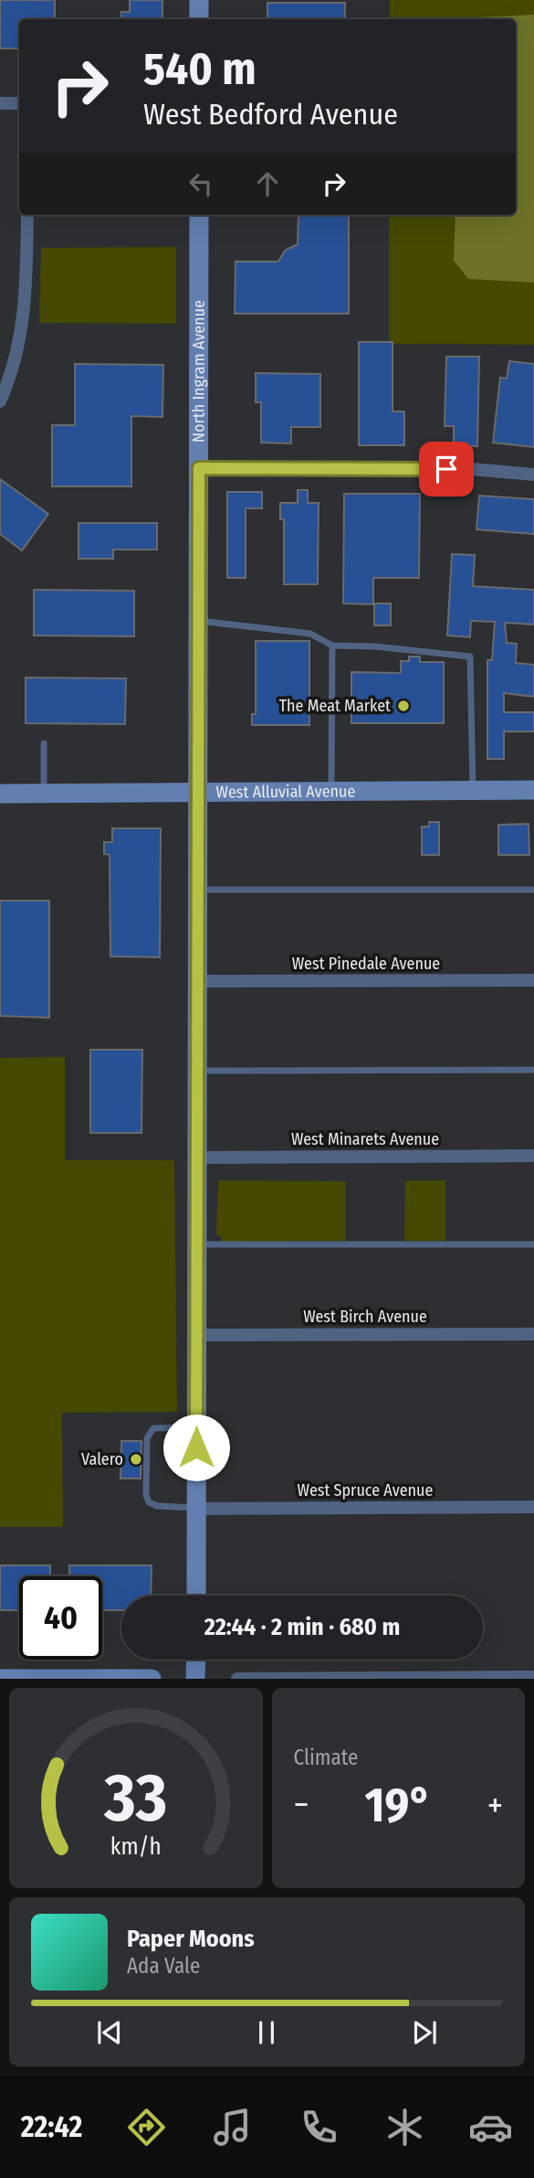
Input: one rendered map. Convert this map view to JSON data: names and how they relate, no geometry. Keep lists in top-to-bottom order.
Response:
{
  "streets": {
    "street": [
      "North Ingram Avenue",
      "West Alluvial Avenue",
      "West Pinedale Avenue",
      "West Minarets Avenue",
      "West Birch Avenue",
      "West Spruce Avenue"
    ]
  },
  "crossings": [
    ["North Ingram Avenue", "West Alluvial Avenue"],
    ["North Ingram Avenue", "West Pinedale Avenue"],
    ["North Ingram Avenue", "West Minarets Avenue"],
    ["North Ingram Avenue", "West Birch Avenue"],
    ["North Ingram Avenue", "West Spruce Avenue"]
  ],
  "places": ["The Meat Market", "Valero"],
  "page": {
    "turn": ["540 m", "West Bedford Avenue"],
    "limit": "40",
    "trip": "22:44 · 2 min · 680 m",
    "tile": "Climate",
    "heat": ["−", "19°", "+"],
    "song": ["Paper Moons", "Ada Vale"],
    "tabs": "22:42",
    "gauge": ["33", "km/h"]
  }
}
